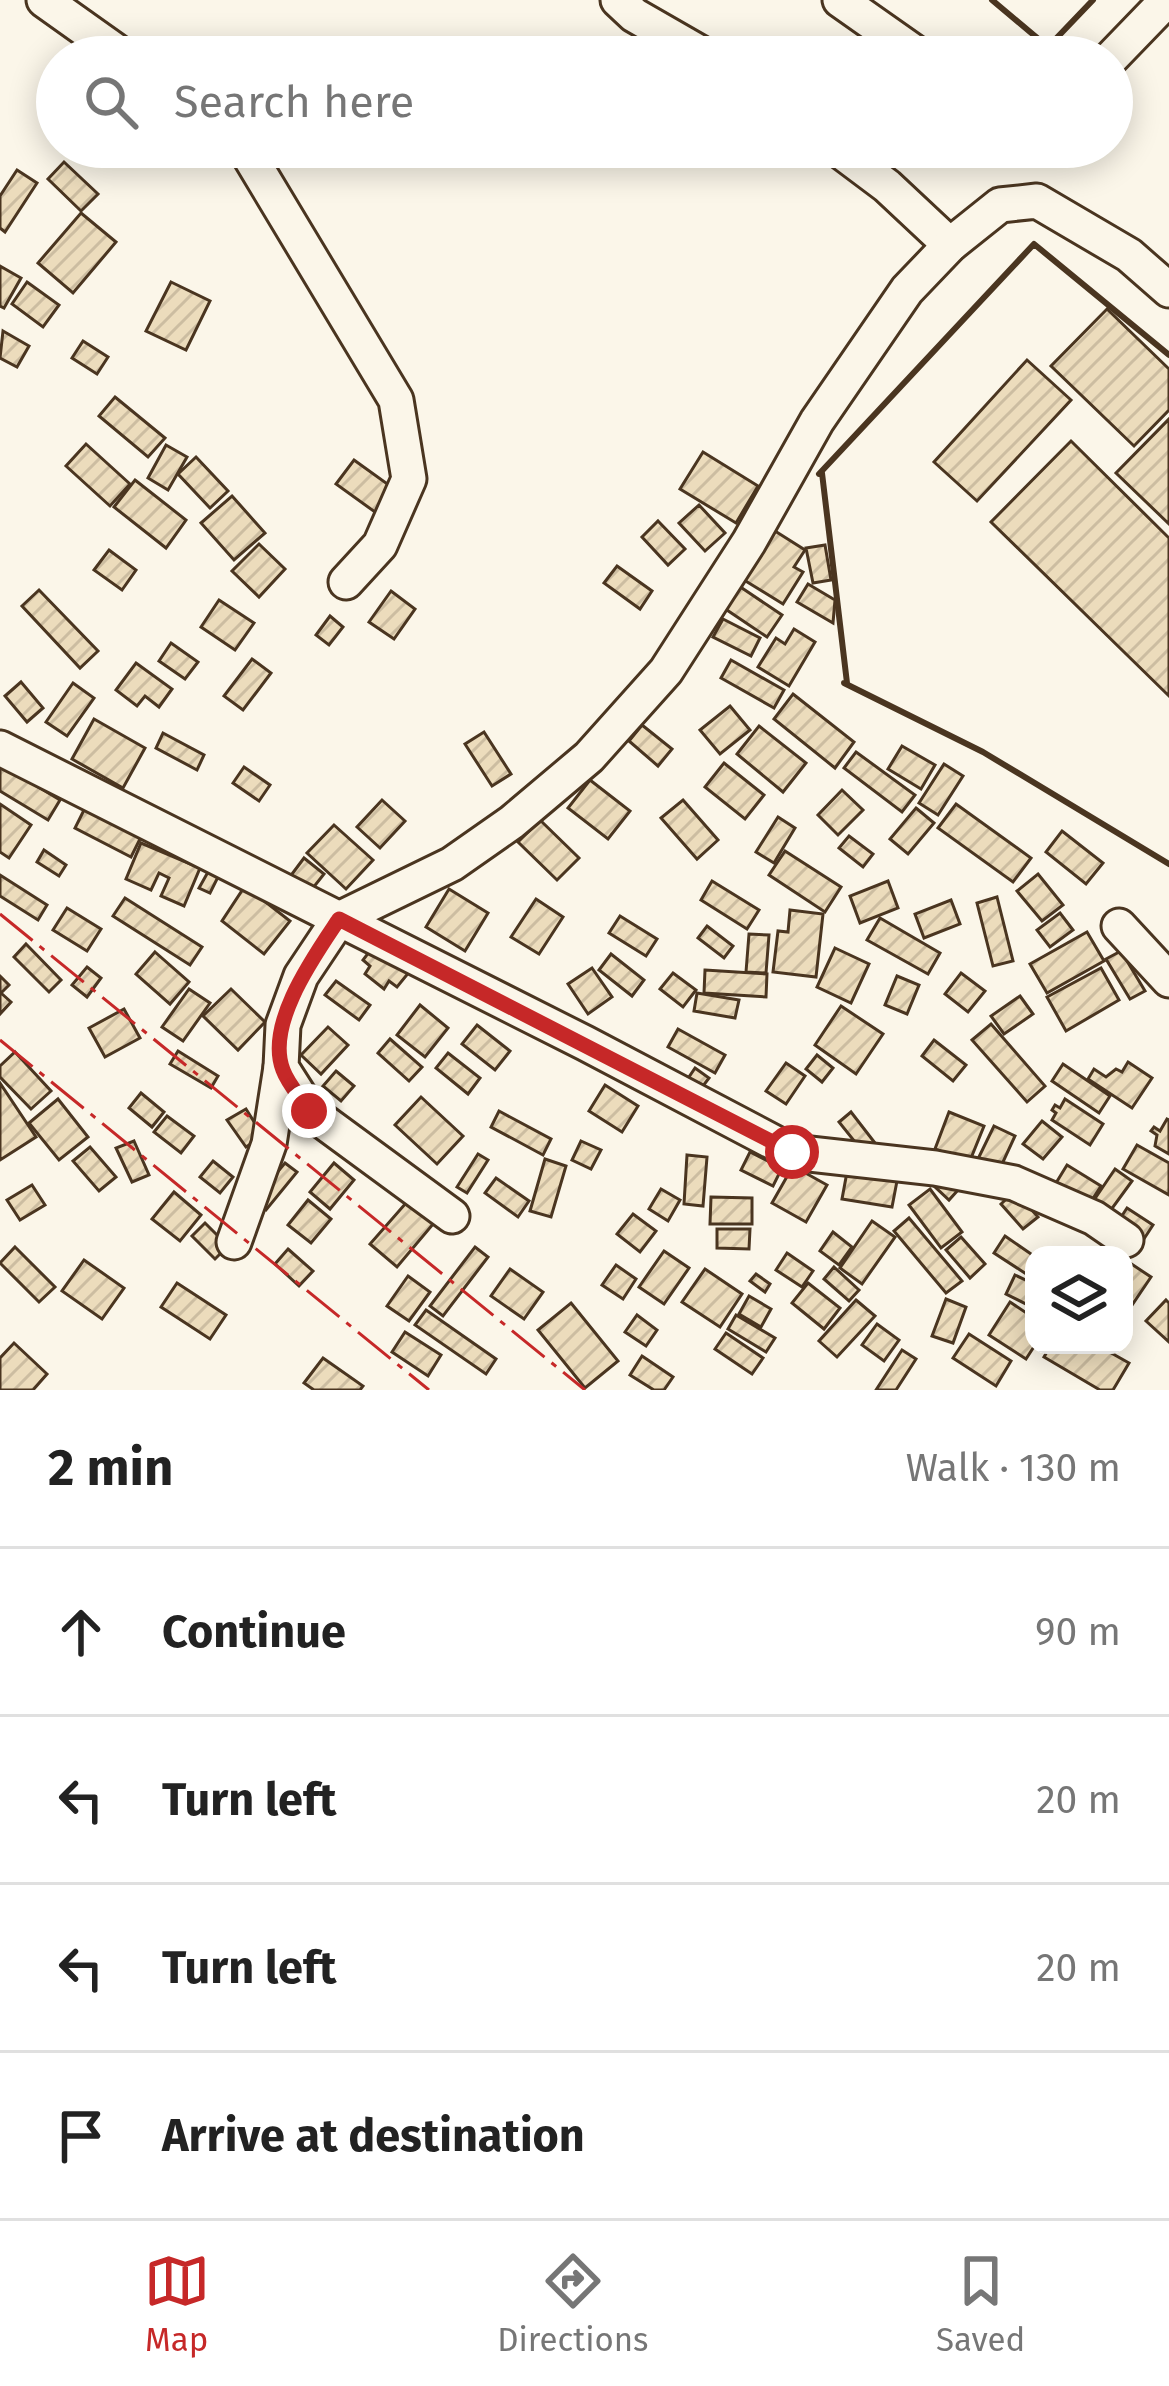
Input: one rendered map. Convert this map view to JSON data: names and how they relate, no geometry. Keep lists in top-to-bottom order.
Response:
{
  "page": {
    "search": "Search here",
    "heading": ["2 min", "Walk · 130 m"],
    "list": [
      ["Continue", "90 m"],
      ["Turn left", "20 m"],
      ["Turn left", "20 m"],
      "Arrive at destination"
    ],
    "nav": ["Map", "Directions", "Saved"]
  }
}
